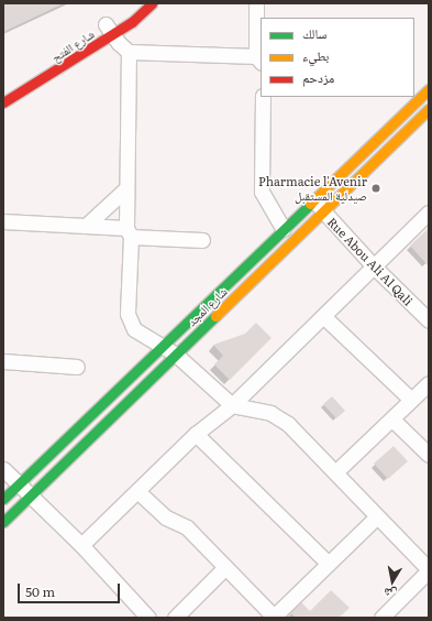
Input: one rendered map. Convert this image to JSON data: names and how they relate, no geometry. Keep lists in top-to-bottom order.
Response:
{
  "streets": {
    "main road": ["شارع الفتح", "شارع المجد"],
    "street": ["Rue Abou Ali Al Qali"]
  },
  "crossings": [
    ["Rue Abou Ali Al Qali", "شارع المجد"]
  ],
  "places": ["Pharmacie l'Avenir صيدلية المستقبل"],
  "legend": ["سالك", "بطيء", "مزدحم"],
  "scale_bar": "50 m",
  "north": "bottom"
}
